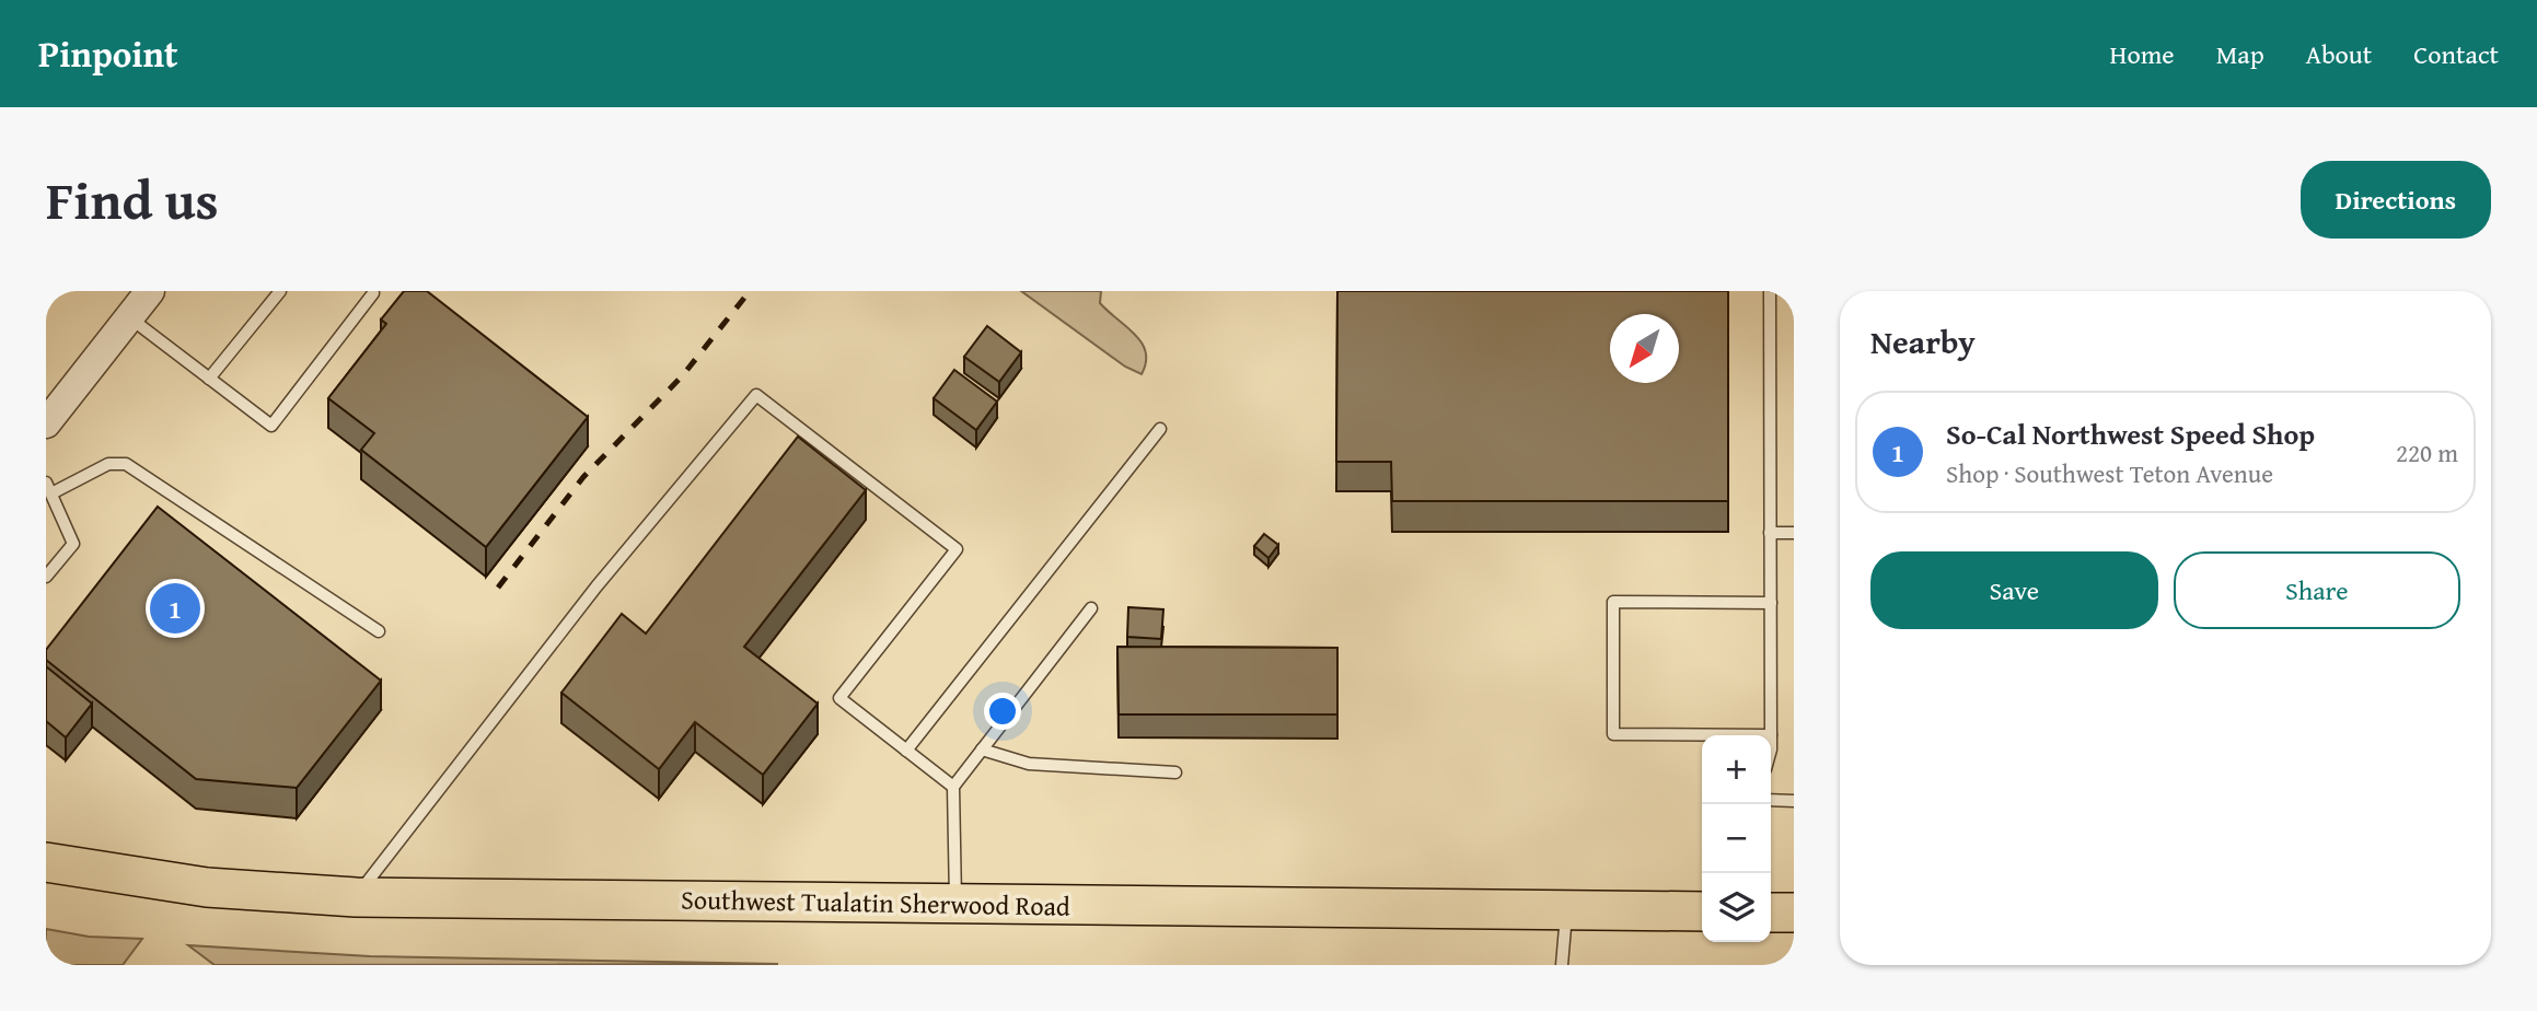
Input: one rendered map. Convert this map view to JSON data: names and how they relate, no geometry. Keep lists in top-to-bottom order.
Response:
{
  "streets": {
    "highway": ["Southwest Tualatin Sherwood Road"]
  },
  "north": "bottom left",
  "page": {
    "header": "Pinpoint",
    "nav": [
      "Home",
      "Map",
      "About",
      "Contact"
    ],
    "title": "Find us",
    "buttons": [
      "Directions",
      ["Save", "Share"]
    ],
    "heading": "Nearby",
    "list": [
      {
        "mark": "1",
        "name": "So-Cal Northwest Speed Shop",
        "note": "Shop · Southwest Teton Avenue",
        "value": "220 m"
      }
    ],
    "pins": "1",
    "map_buttons": ["+", "−"]
  }
}
